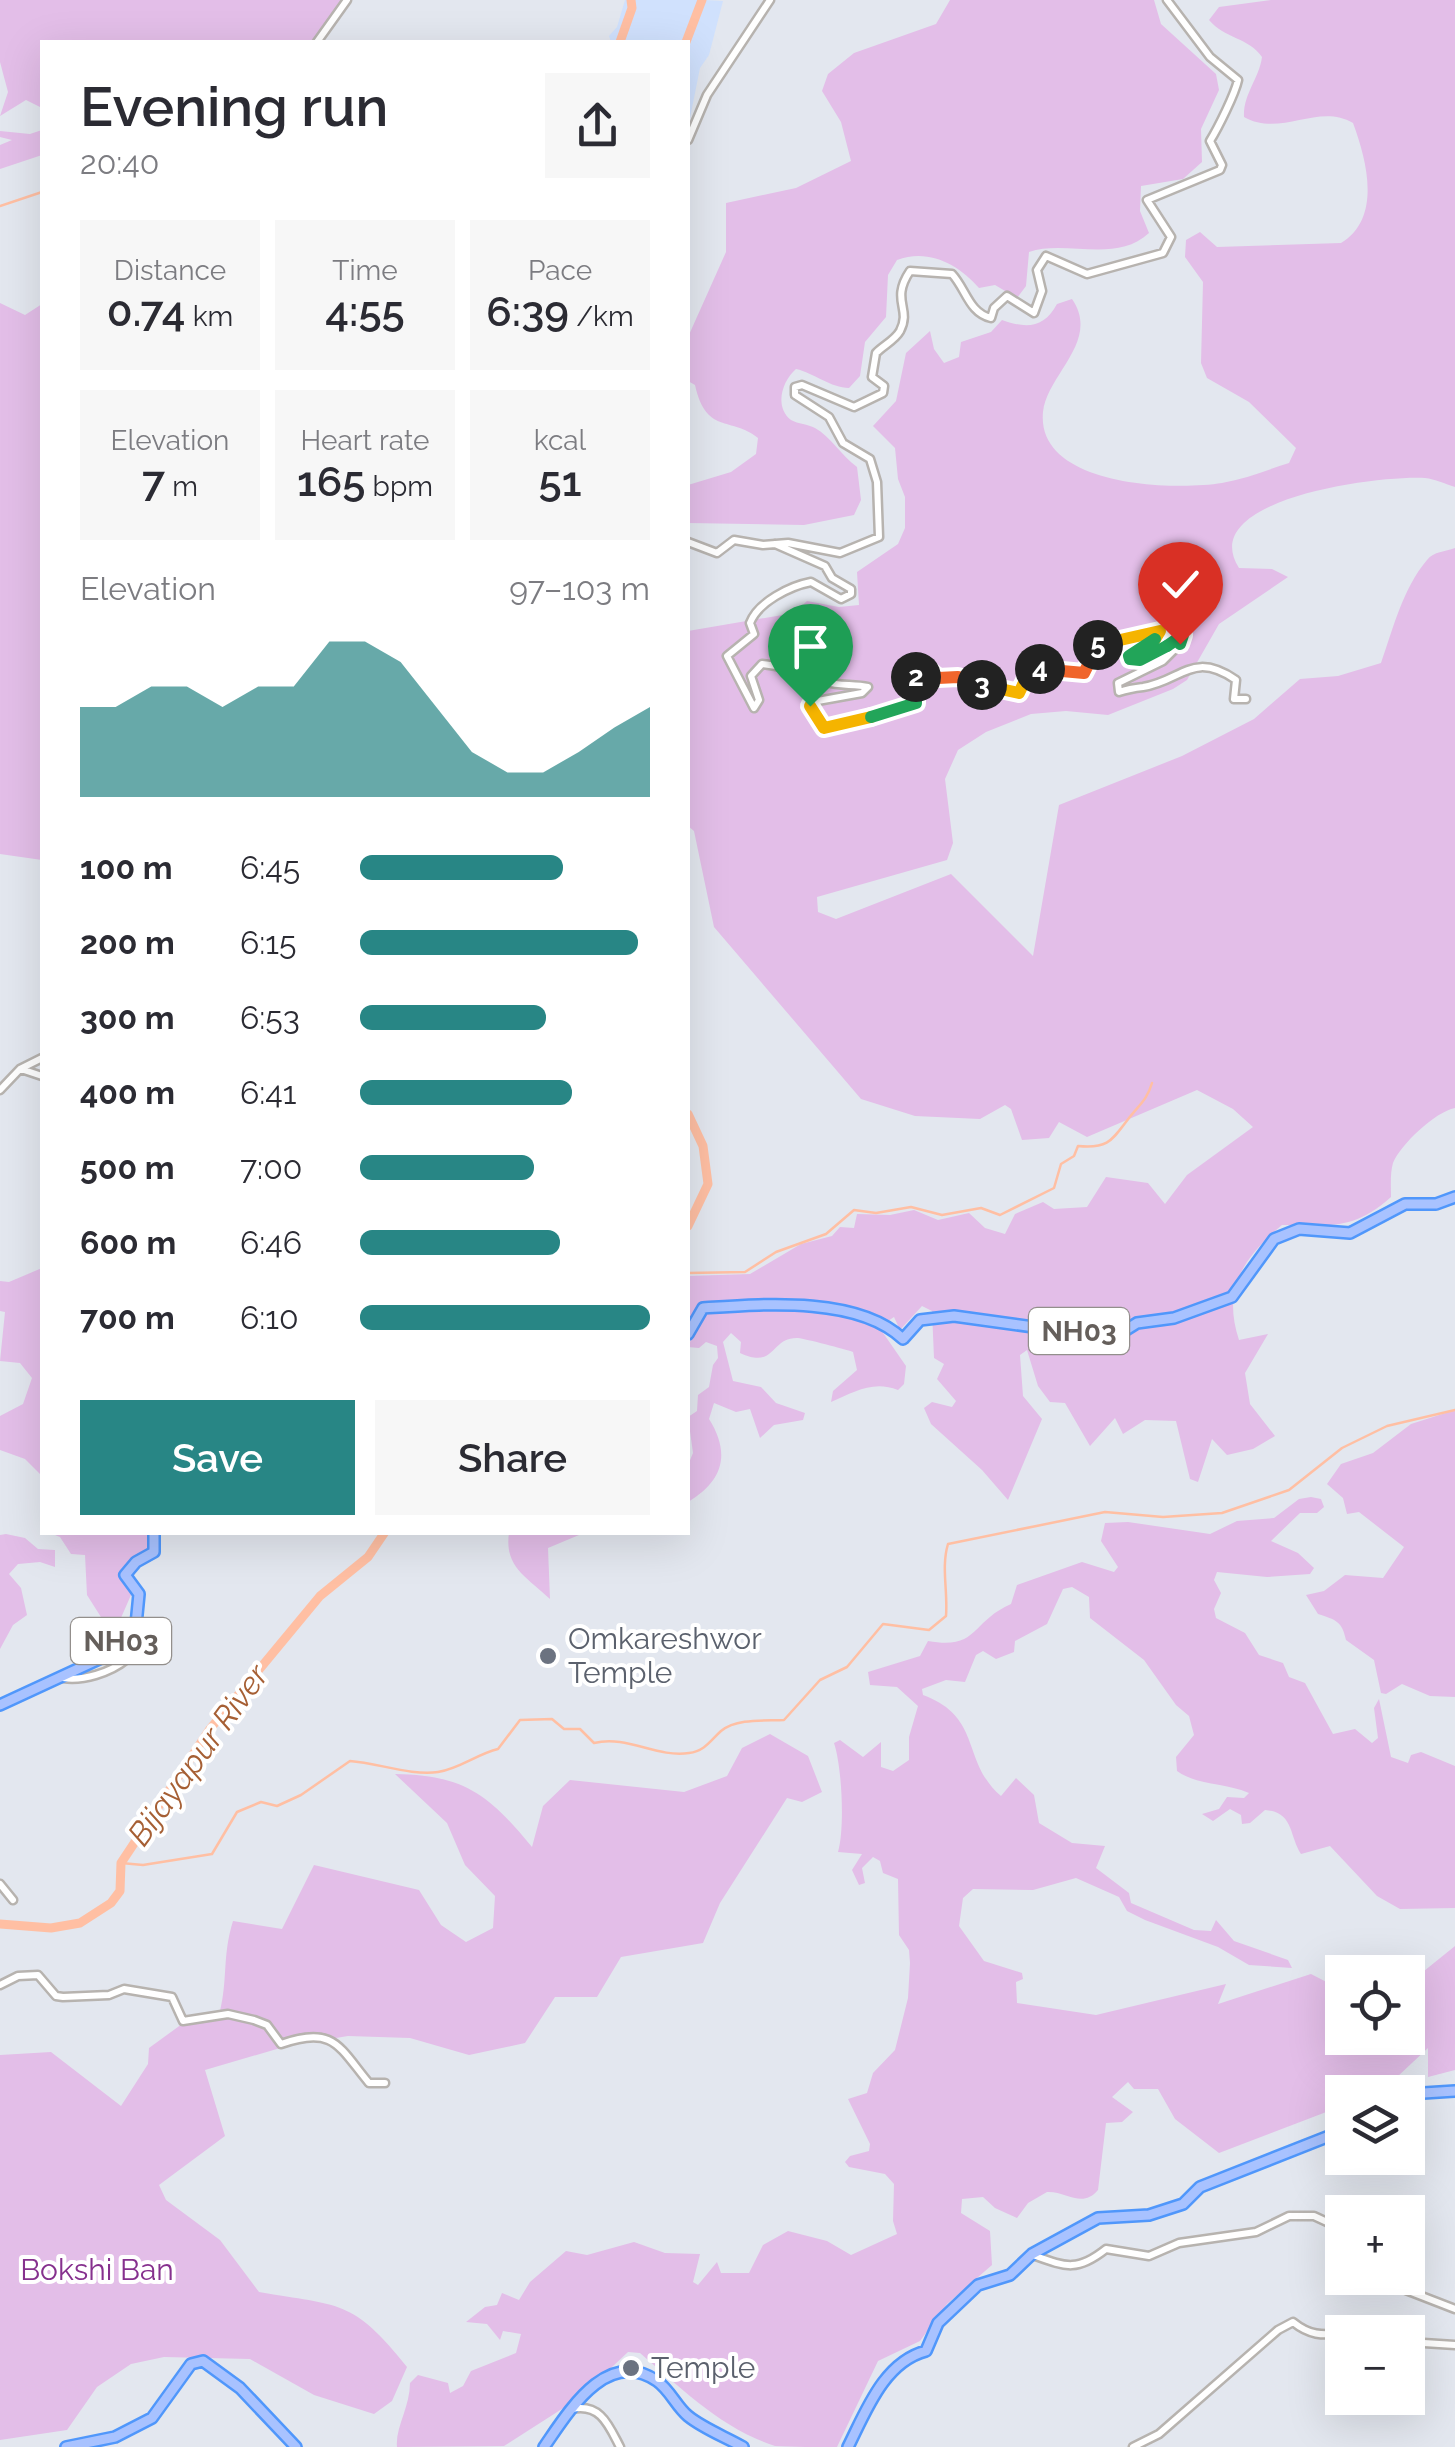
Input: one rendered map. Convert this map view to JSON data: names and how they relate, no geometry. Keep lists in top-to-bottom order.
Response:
{
  "streets": {
    "main road": ["NH03"]
  },
  "water": ["Bijayapur River"],
  "parks": ["Bokshi Ban"],
  "places": ["Omkareshwor Temple", "Temple"],
  "page": {
    "heading": ["Evening run", "20:40"],
    "stats": [
      ["Distance", "0.74 km"],
      ["Time", "4:55"],
      ["Pace", "6:39 /km"],
      ["Elevation", "7 m"],
      ["Heart rate", "165 bpm"],
      ["kcal", "51"]
    ],
    "chart": ["Elevation", "97–103 m"],
    "pins": [
      "5",
      "4",
      "2",
      "3"
    ],
    "list": [
      {
        "name": "100 m",
        "note": "6:45"
      },
      {
        "name": "200 m",
        "note": "6:15"
      },
      {
        "name": "300 m",
        "note": "6:53"
      },
      {
        "name": "400 m",
        "note": "6:41"
      },
      {
        "name": "500 m",
        "note": "7:00"
      },
      {
        "name": "600 m",
        "note": "6:46"
      },
      {
        "name": "700 m",
        "note": "6:10"
      }
    ],
    "buttons": ["Save", "Share"],
    "map_buttons": ["+", "−"]
  }
}
